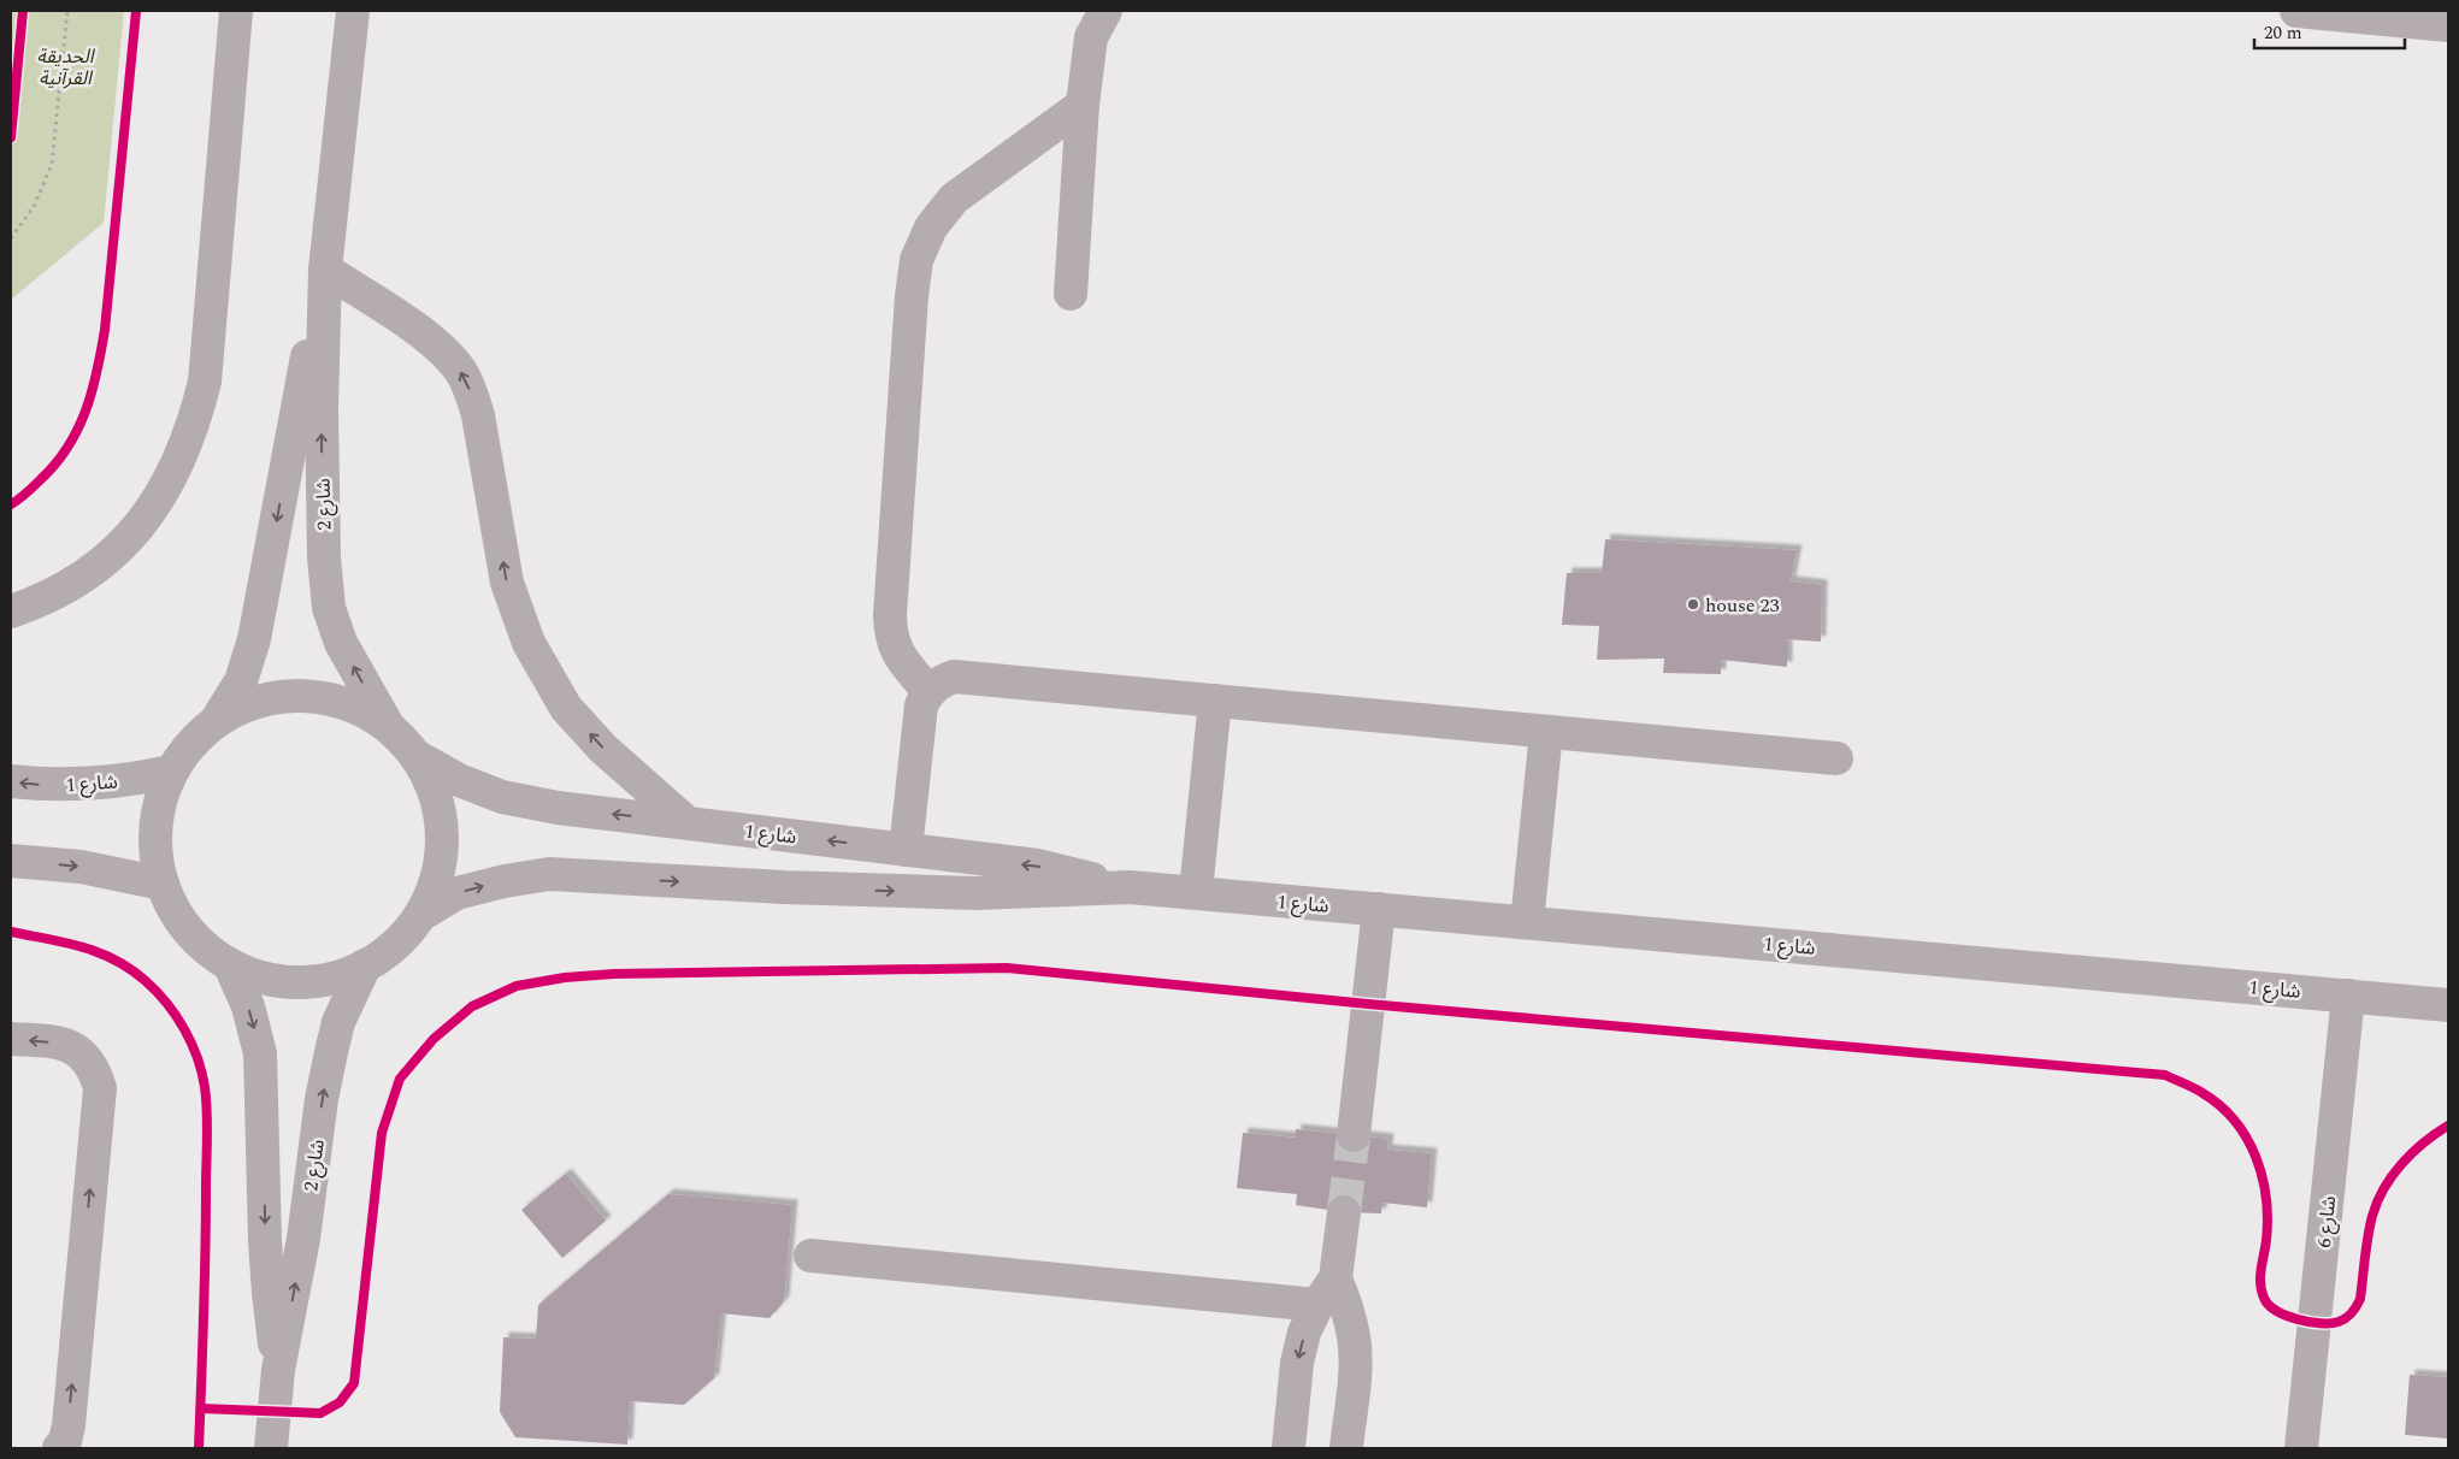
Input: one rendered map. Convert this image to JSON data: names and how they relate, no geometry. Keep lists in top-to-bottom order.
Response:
{
  "streets": {
    "street": ["شارع 2", "شارع 1", "شارع 6"]
  },
  "crossings": [
    ["شارع 1", "شارع 6"]
  ],
  "parks": ["الحديقة القرآنية"],
  "places": ["house 23"],
  "scale_bar": "20 m"
}
